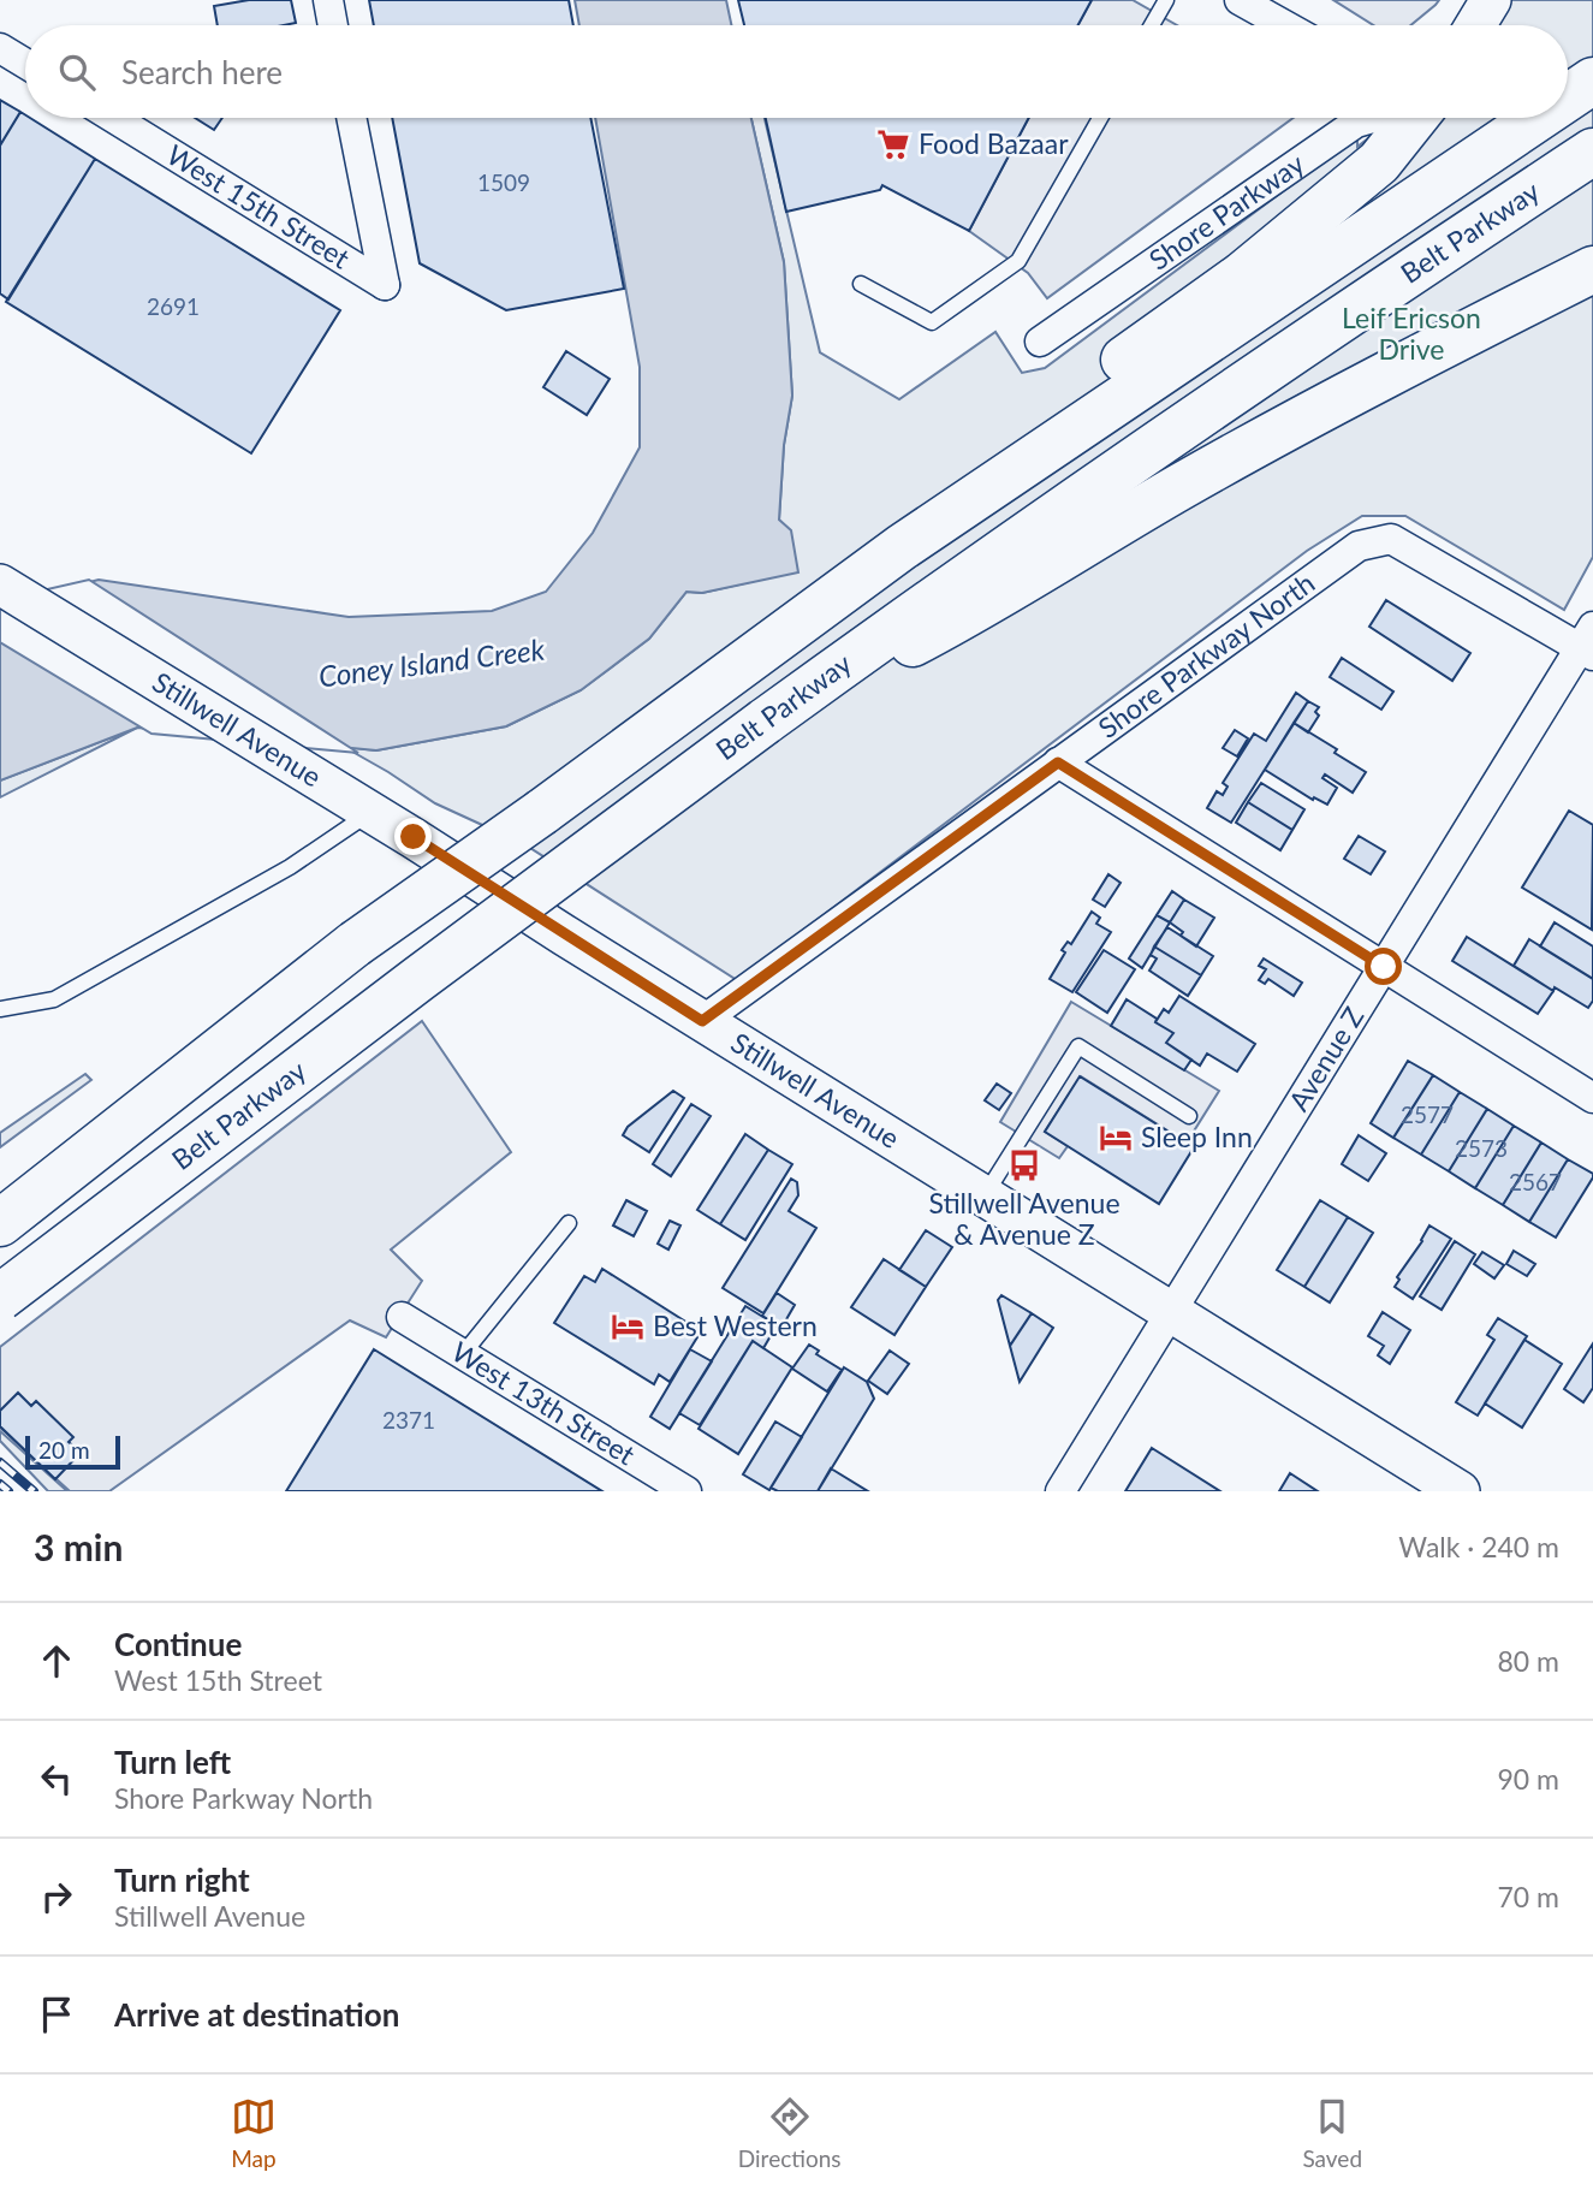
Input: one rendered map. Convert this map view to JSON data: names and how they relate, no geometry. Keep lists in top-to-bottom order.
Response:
{
  "streets": {
    "highway": ["Belt Parkway"],
    "main road": ["Stillwell Avenue"],
    "street": [
      "West 15th Street",
      "Shore Parkway",
      "Shore Parkway North",
      "Avenue Z",
      "West 13th Street"
    ]
  },
  "crossings": [
    ["Shore Parkway North", "Stillwell Avenue"],
    ["Shore Parkway North", "Avenue Z"],
    ["Stillwell Avenue", "Avenue Z"]
  ],
  "water": ["Coney Island Creek"],
  "parks": ["Leif Ericson Drive"],
  "places": {
    "supermarket": ["Food Bazaar"],
    "hotel": ["Sleep Inn", "Best Western"],
    "bus stop": ["Stillwell Avenue & Avenue Z"]
  },
  "house_numbers": [
    "1509",
    "2691",
    "2577",
    "2573",
    "2567",
    "2371"
  ],
  "scale_bar": "20 m",
  "page": {
    "search": "Search here",
    "scale": "20 m",
    "heading": ["3 min", "Walk · 240 m"],
    "list": [
      ["Continue", "West 15th Street", "80 m"],
      ["Turn left", "Shore Parkway North", "90 m"],
      ["Turn right", "Stillwell Avenue", "70 m"],
      "Arrive at destination"
    ],
    "nav": ["Map", "Directions", "Saved"]
  }
}
